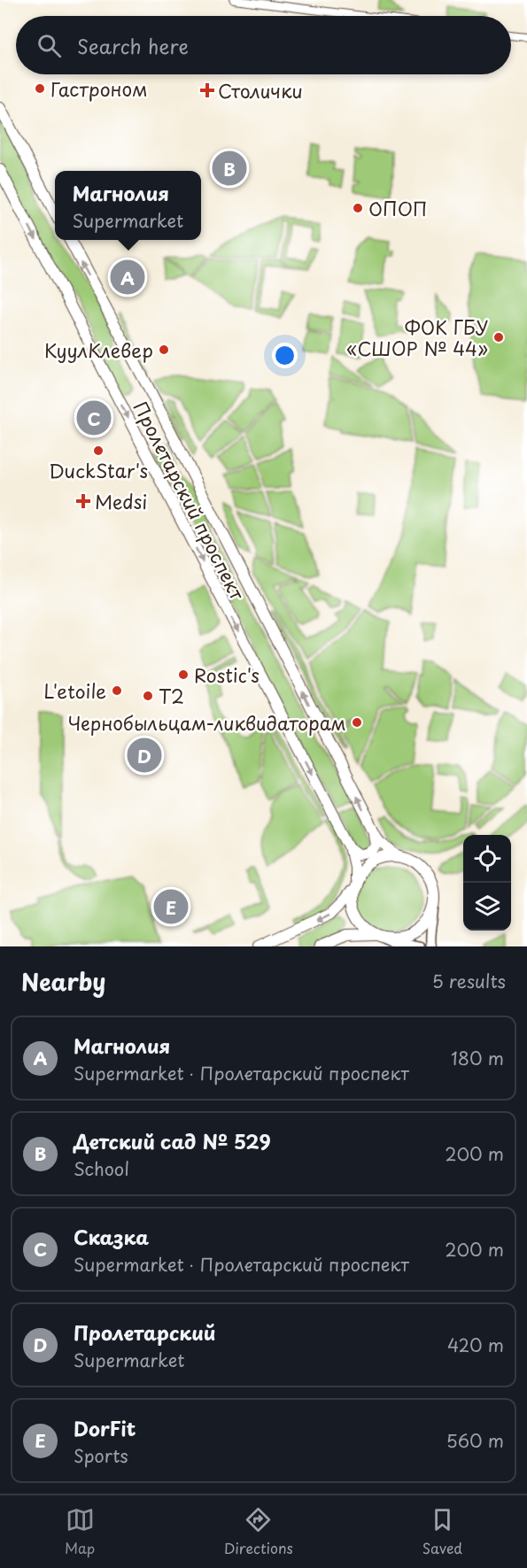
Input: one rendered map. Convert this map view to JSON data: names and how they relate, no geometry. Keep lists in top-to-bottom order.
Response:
{
  "streets": {
    "main road": ["Пролетарский проспект"]
  },
  "places": {
    "other": [
      "Гастроном",
      "ОПОП",
      "ФОК ГБУ «СШОР № 44»",
      "КуулКлевер",
      "DuckStar's",
      "Rostic's",
      "L'etoile",
      "T2",
      "Чернобыльцам-ликвидаторам"
    ],
    "health": ["Столички", "Medsi"]
  },
  "page": {
    "search": "Search here",
    "pins": [
      "B",
      "A",
      "C",
      "D",
      "E"
    ],
    "popup": ["Магнолия", "Supermarket"],
    "heading": ["Nearby", "5 results"],
    "list": [
      {
        "mark": "A",
        "name": "Магнолия",
        "note": "Supermarket · Пролетарский проспект",
        "value": "180 m"
      },
      {
        "mark": "B",
        "name": "Детский сад № 529",
        "note": "School",
        "value": "200 m"
      },
      {
        "mark": "C",
        "name": "Сказка",
        "note": "Supermarket · Пролетарский проспект",
        "value": "200 m"
      },
      {
        "mark": "D",
        "name": "Пролетарский",
        "note": "Supermarket",
        "value": "420 m"
      },
      {
        "mark": "E",
        "name": "DorFit",
        "note": "Sports",
        "value": "560 m"
      }
    ],
    "nav": ["Map", "Directions", "Saved"]
  }
}
